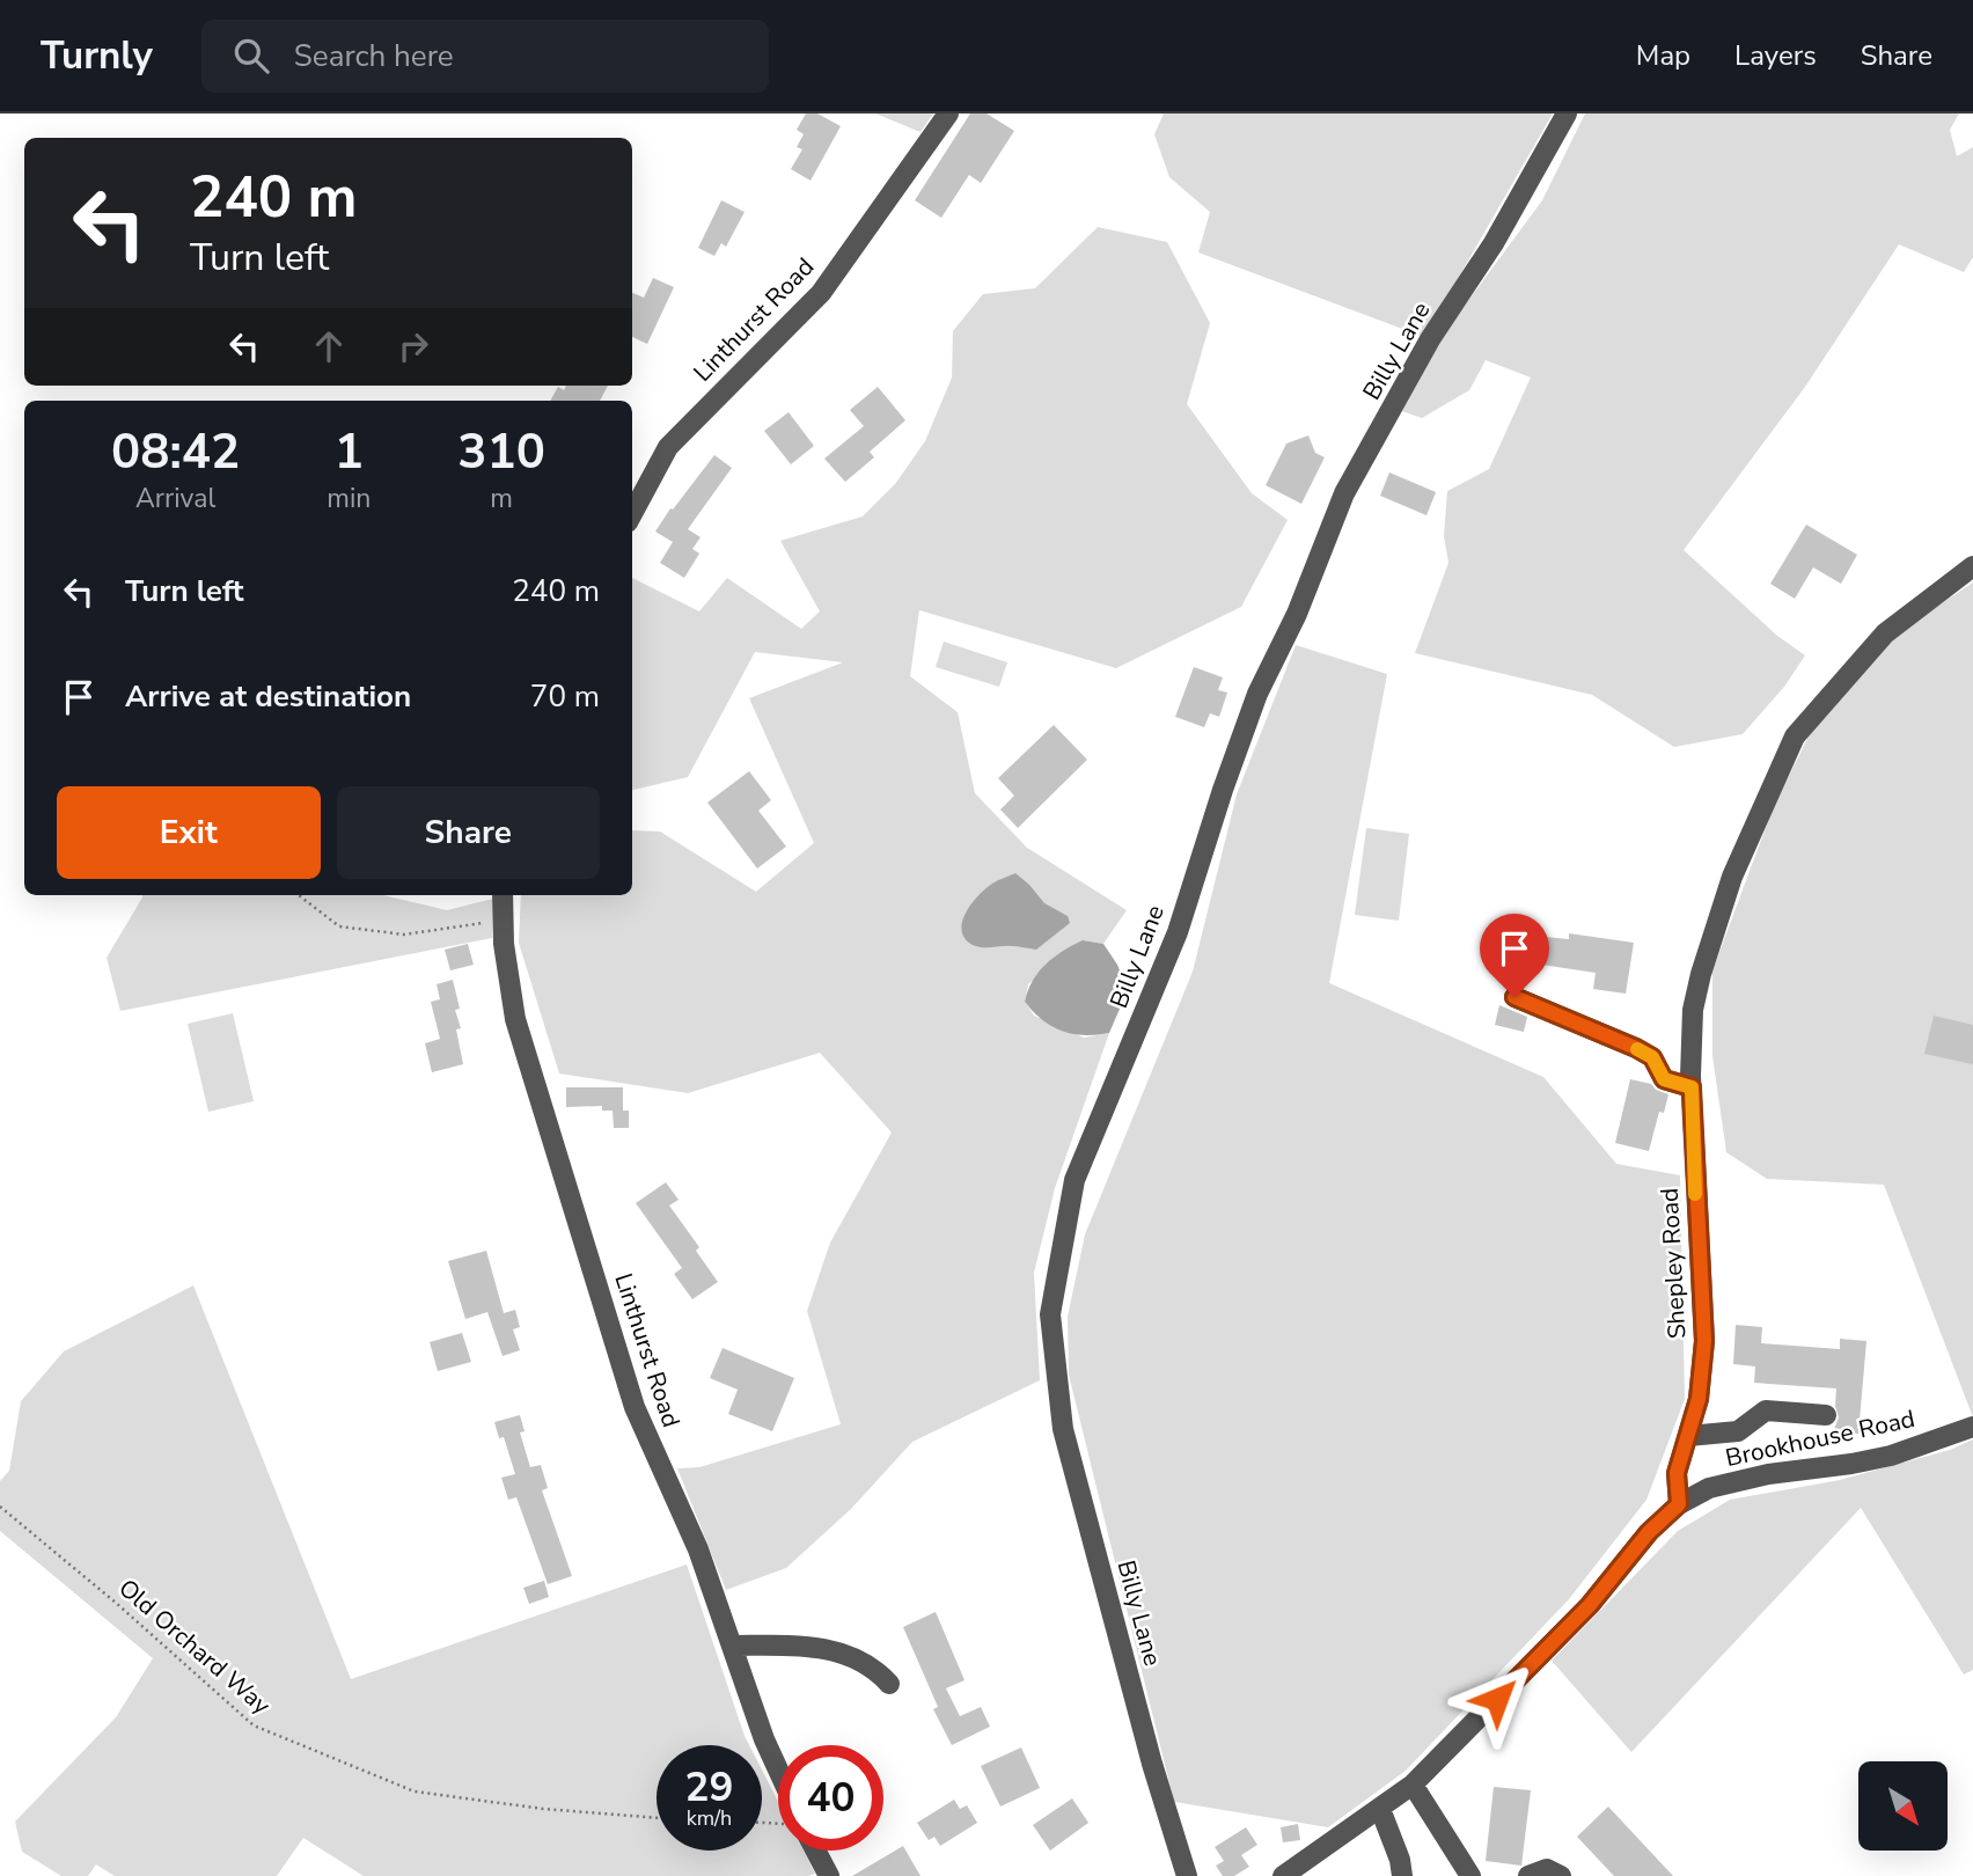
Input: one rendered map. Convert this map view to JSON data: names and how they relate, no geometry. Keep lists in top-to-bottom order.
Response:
{
  "streets": {
    "street": [
      "Linthurst Road",
      "Billy Lane",
      "Shepley Road",
      "Brookhouse Road"
    ],
    "path": ["Old Orchard Way"]
  },
  "crossings": [
    ["Shepley Road", "Brookhouse Road"]
  ],
  "north": "bottom right",
  "page": {
    "header": "Turnly",
    "search": "Search here",
    "nav": ["Map", "Layers", "Share"],
    "turn": ["240 m", "Turn left"],
    "eta": [
      "08:42",
      "Arrival",
      "1",
      "min",
      "310",
      "m"
    ],
    "list": [
      {
        "name": "Turn left",
        "value": "240 m"
      },
      {
        "name": "Arrive at destination",
        "value": "70 m"
      }
    ],
    "buttons": ["Exit", "Share"],
    "speed": "29 km/h",
    "limit": "40"
  }
}
